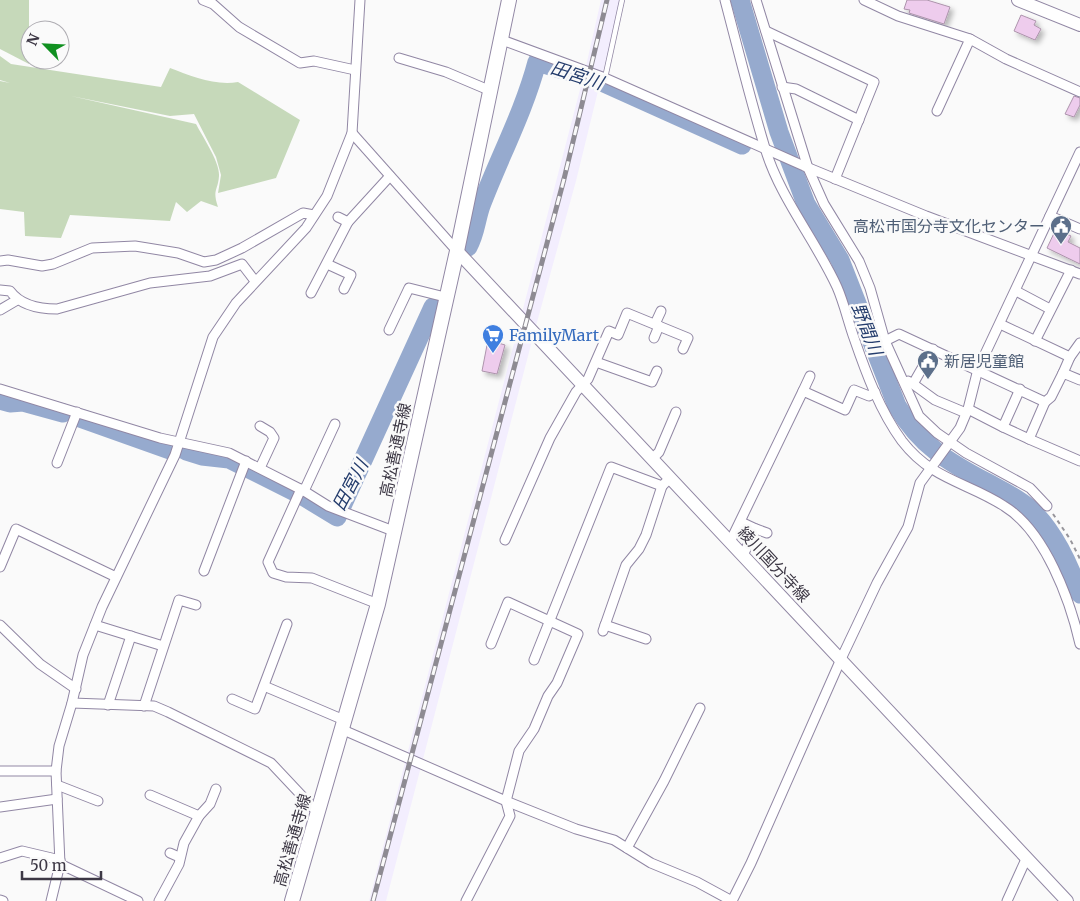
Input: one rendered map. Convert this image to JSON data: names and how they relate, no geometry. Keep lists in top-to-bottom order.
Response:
{
  "streets": {
    "main road": ["高松善通寺線", "綾川国分寺線"]
  },
  "crossings": [
    ["高松善通寺線", "綾川国分寺線"]
  ],
  "water": ["田宮川", "野間川"],
  "places": {
    "public building": ["高松市国分寺文化センター", "新居児童館"],
    "supermarket": ["FamilyMart"]
  },
  "scale_bar": "50 m",
  "north": "top left"
}
